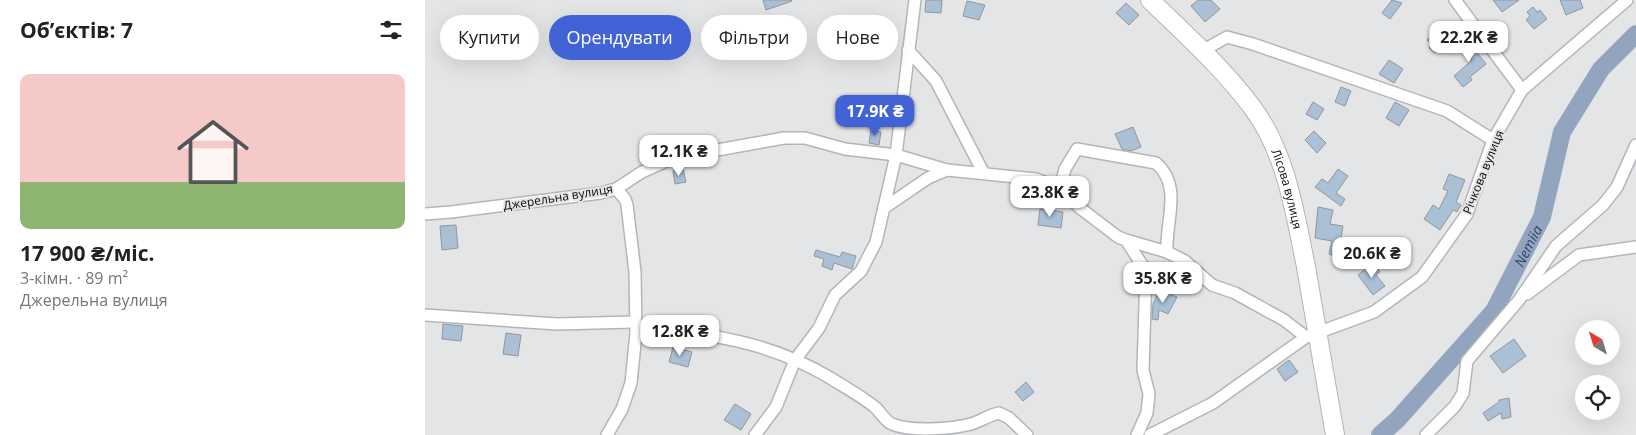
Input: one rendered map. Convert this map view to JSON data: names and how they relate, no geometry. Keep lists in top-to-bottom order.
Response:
{
  "streets": {
    "highway": ["Лісова вулиця"],
    "street": ["Річкова вулиця", "Джерельна вулиця"]
  },
  "crossings": [
    ["Річкова вулиця", "Лісова вулиця"],
    ["Річкова вулиця", "Джерельна вулиця"],
    ["Лісова вулиця", "Джерельна вулиця"]
  ],
  "water": ["Nemiia"],
  "north": "top left",
  "page": {
    "heading": "Об’єктів: 7",
    "chip": [
      "Купити",
      "Орендувати",
      "Фільтри",
      "Нове"
    ],
    "price": [
      "22.2K ₴",
      "17.9K ₴",
      "12.1K ₴",
      "23.8K ₴",
      "20.6K ₴",
      "35.8K ₴",
      "12.8K ₴"
    ],
    "list": [
      {
        "name": "17 900 ₴/міс.",
        "note": "3-кімн. · 89 m² · Джерельна вулиця"
      }
    ]
  }
}
